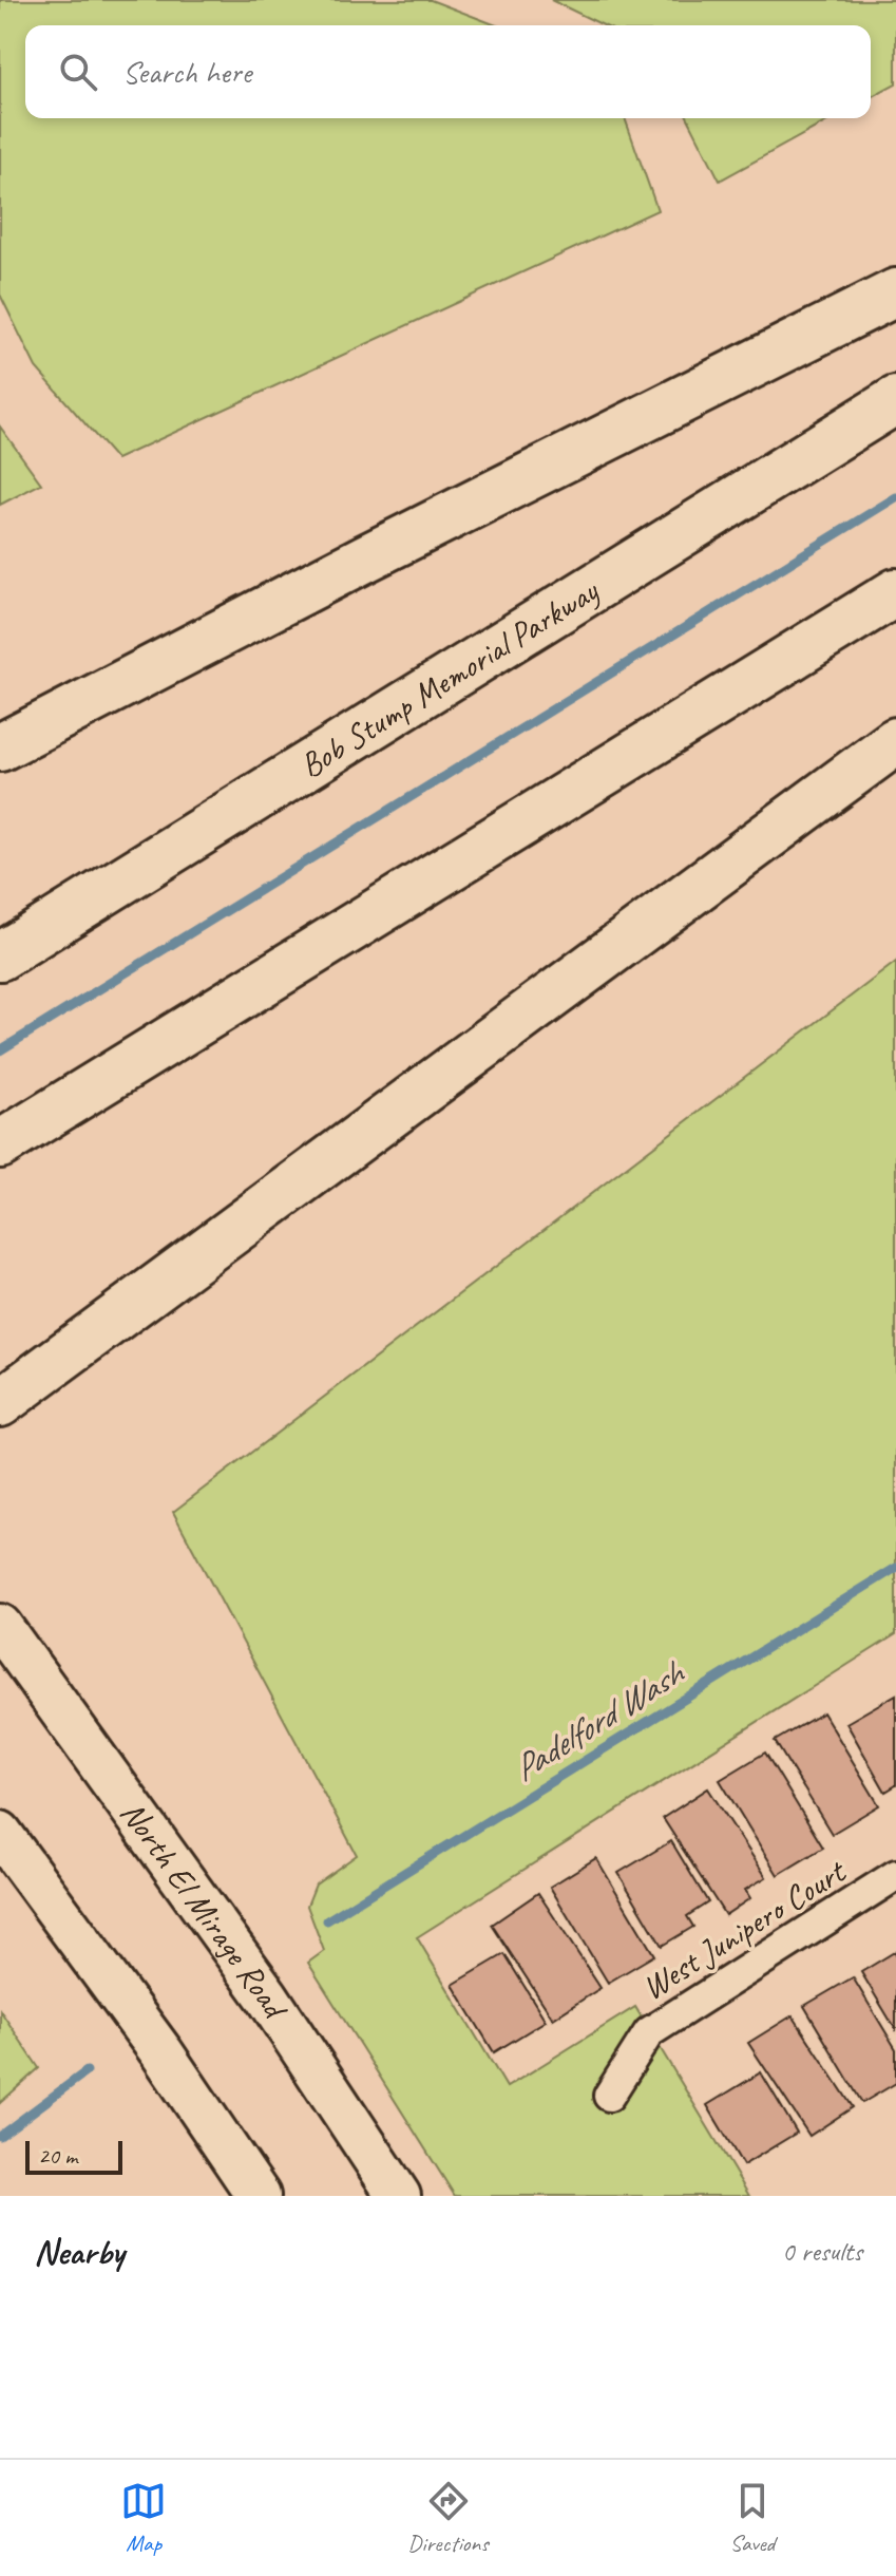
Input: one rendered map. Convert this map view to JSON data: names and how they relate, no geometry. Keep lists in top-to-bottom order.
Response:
{
  "streets": {
    "highway": ["Bob Stump Memorial Parkway"],
    "main road": ["North El Mirage Road"],
    "street": ["West Junipero Court"]
  },
  "water": ["Padelford Wash"],
  "scale_bar": "20 m",
  "page": {
    "search": "Search here",
    "scale": "20 m",
    "heading": ["Nearby", "0 results"],
    "nav": ["Map", "Directions", "Saved"]
  }
}
